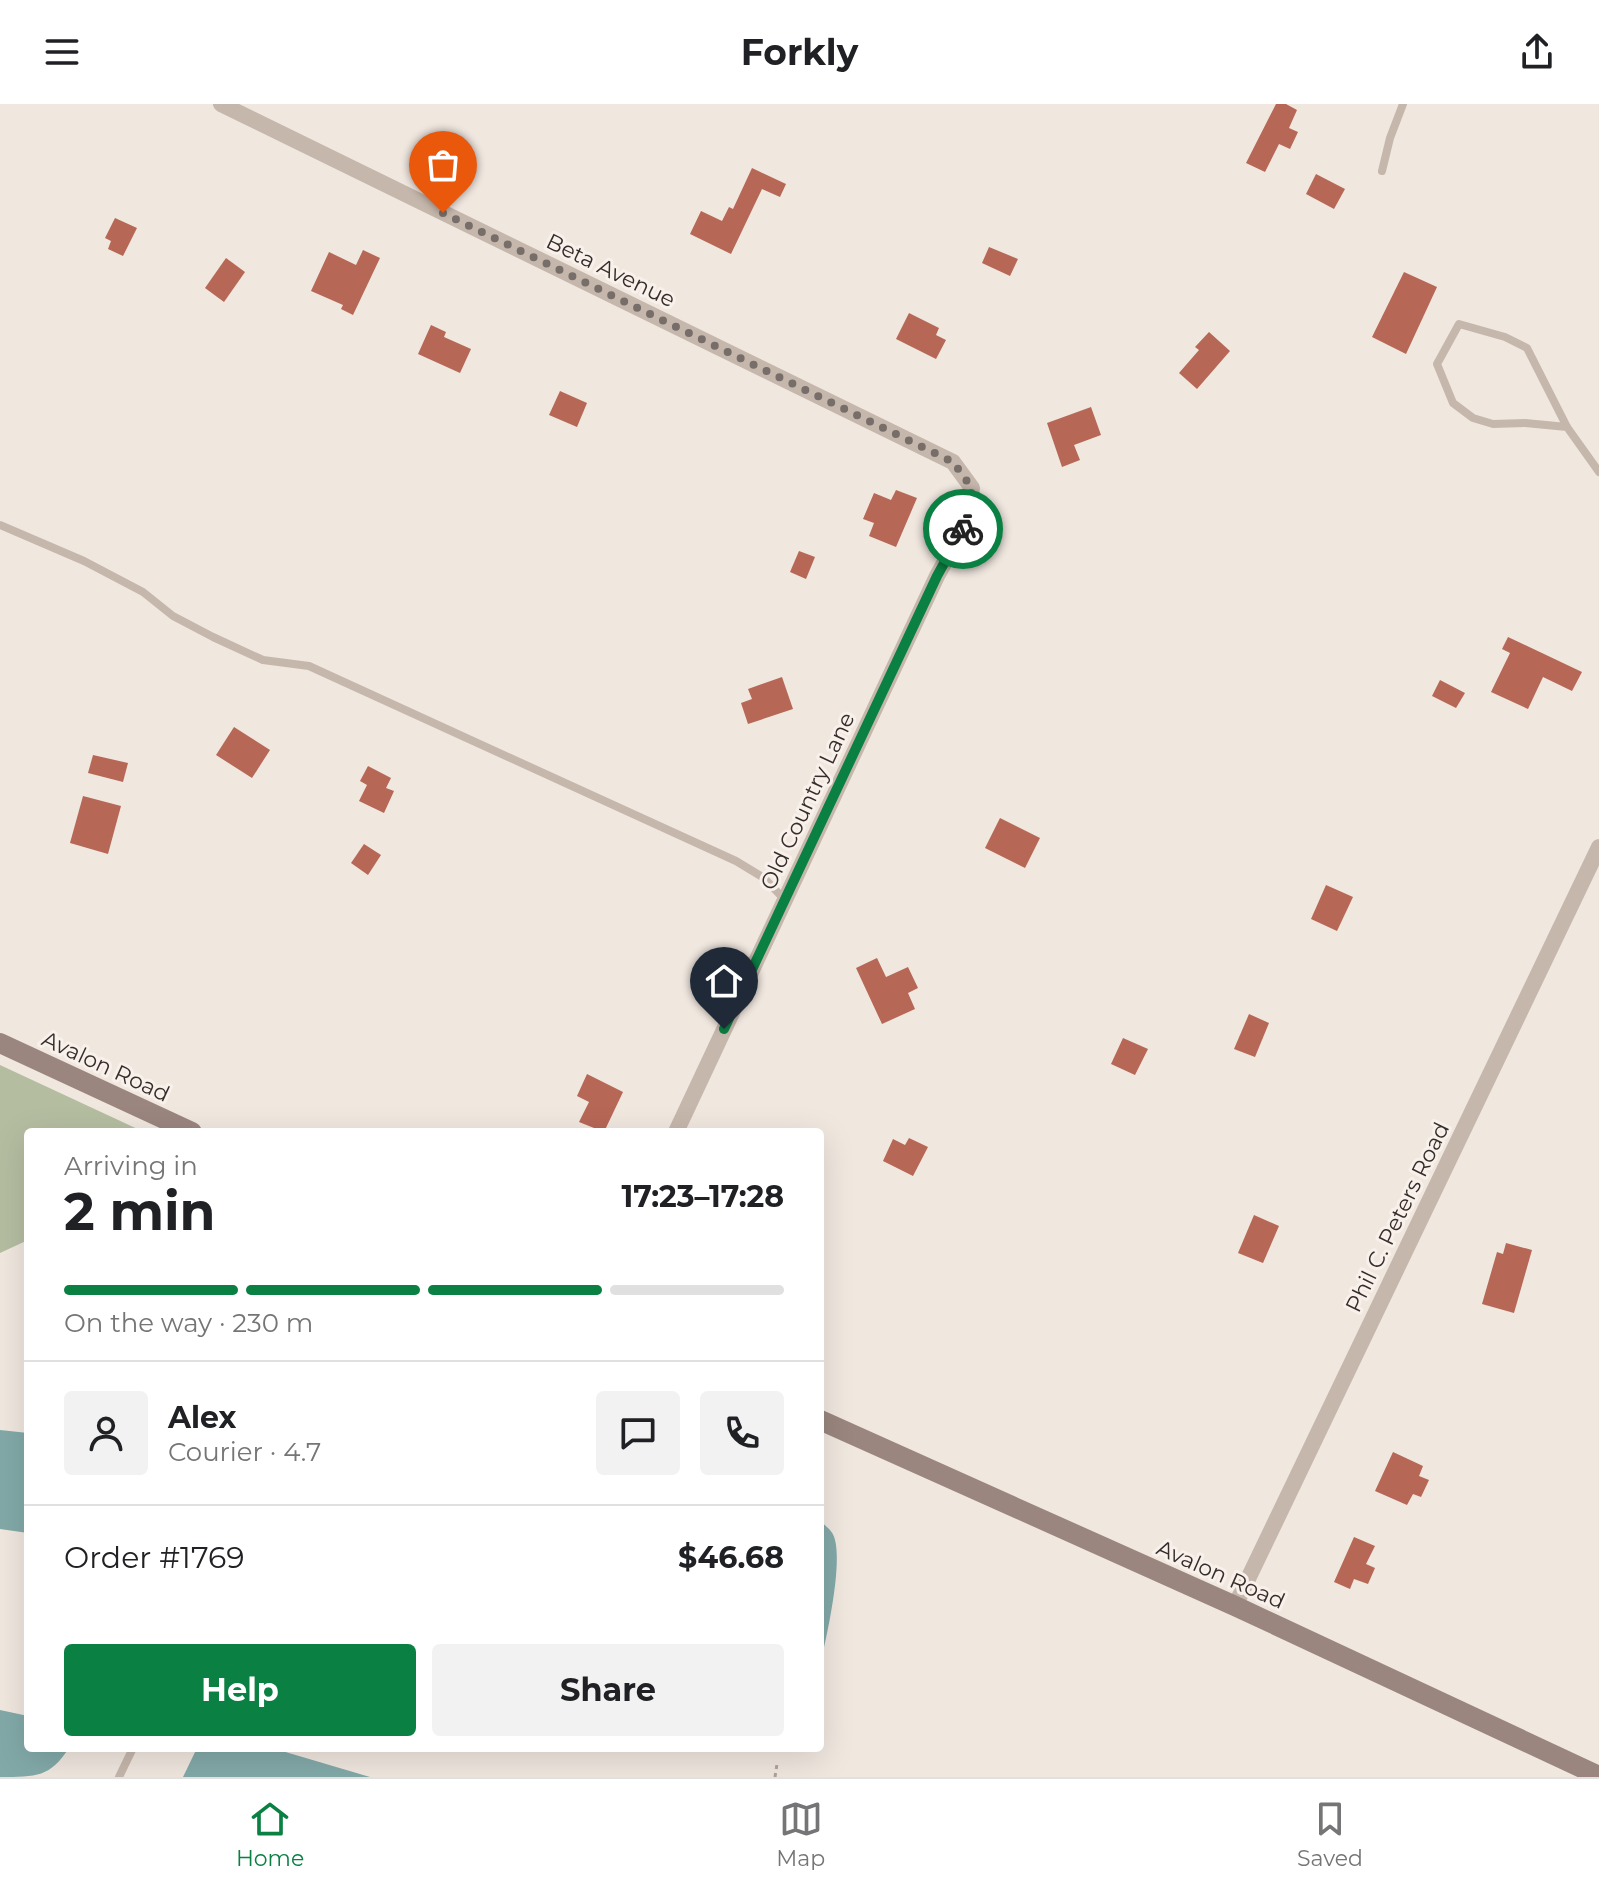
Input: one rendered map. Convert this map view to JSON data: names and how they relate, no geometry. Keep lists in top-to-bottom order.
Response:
{
  "streets": {
    "main road": ["Avalon Road"],
    "street": ["Beta Avenue", "Old Country Lane", "Phil C. Peters Road"]
  },
  "crossings": [
    ["Beta Avenue", "Old Country Lane"],
    ["Avalon Road", "Phil C. Peters Road"]
  ],
  "page": {
    "header": "Forkly",
    "heading": ["2 min", "Arriving in", "17:23–17:28"],
    "panel": [
      "Alex",
      "Courier · 4.7",
      "Order #1769",
      "$46.68"
    ],
    "bar": "On the way · 230 m",
    "buttons": ["Help", "Share"],
    "tabs": ["Home", "Map", "Saved"]
  }
}
